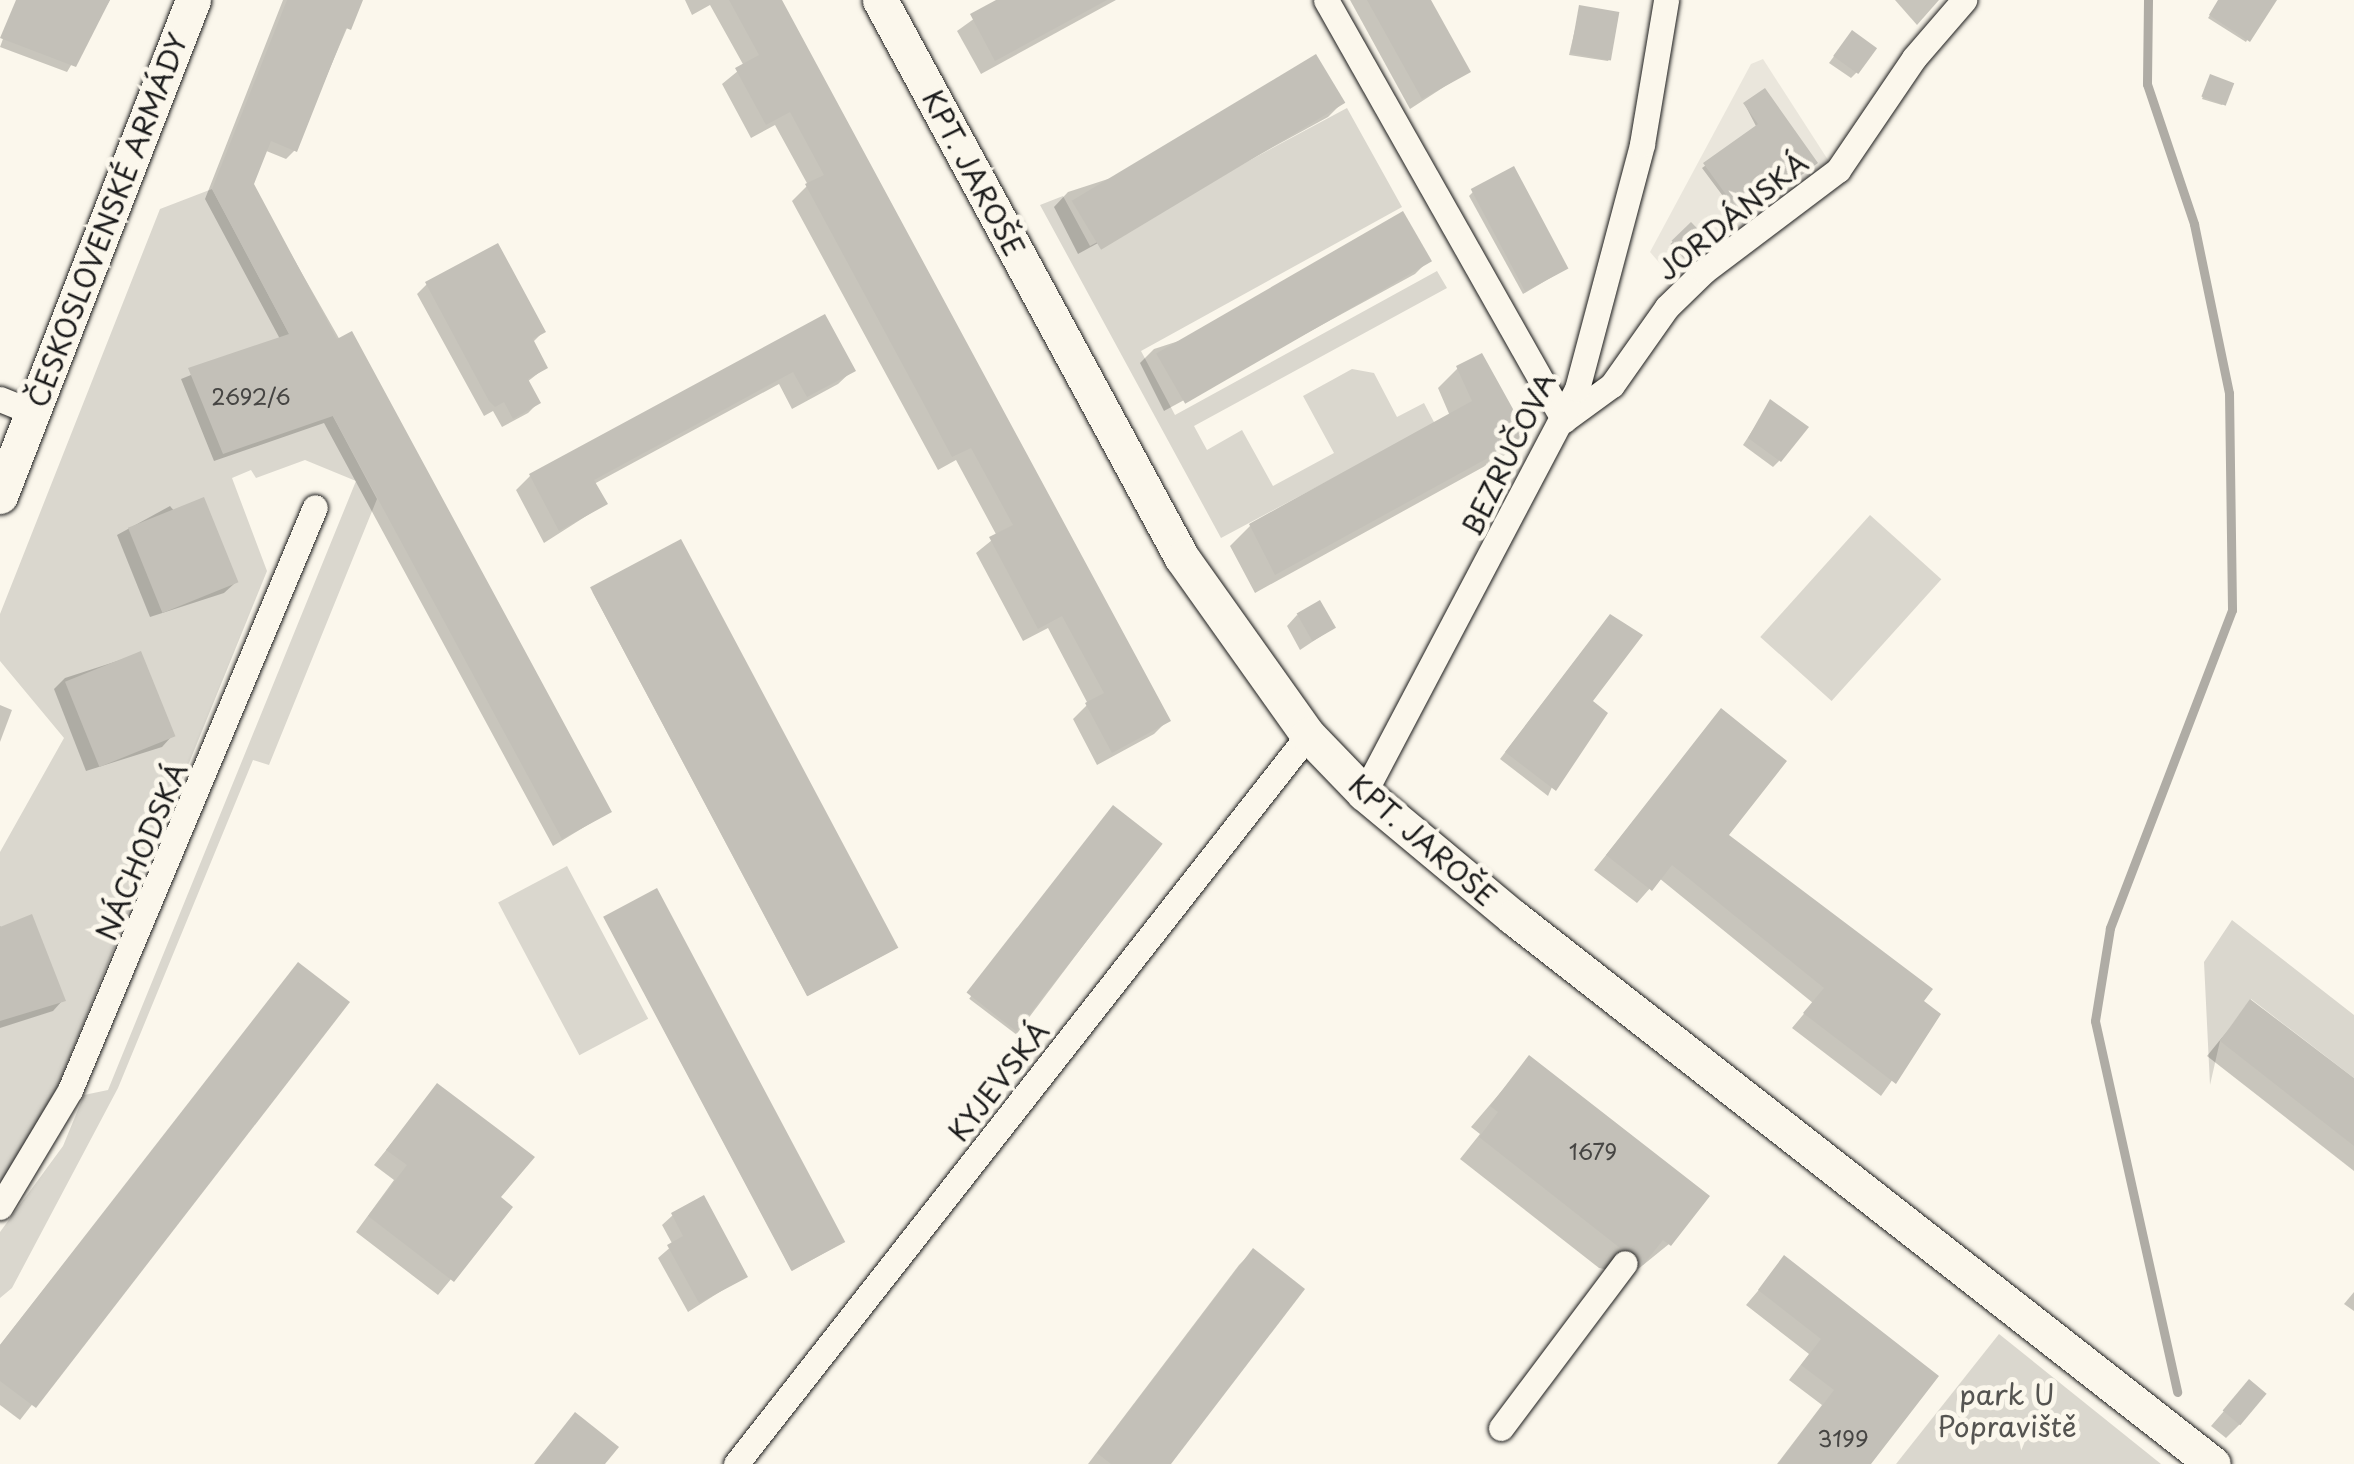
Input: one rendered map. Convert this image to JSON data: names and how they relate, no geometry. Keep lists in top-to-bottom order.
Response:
{
  "streets": {
    "street": [
      "KPT. JAROŠE",
      "JORDÁNSKÁ",
      "ČESKOSLOVENSKÉ ARMÁDY",
      "BEZRUČOVA",
      "NÁCHODSKÁ",
      "KYJEVSKÁ"
    ]
  },
  "crossings": [
    ["KPT. JAROŠE", "BEZRUČOVA"],
    ["KPT. JAROŠE", "KYJEVSKÁ"],
    ["JORDÁNSKÁ", "BEZRUČOVA"]
  ],
  "parks": ["park U Popraviště"],
  "house_numbers": ["2692/6", "1679", "3199"]
}
